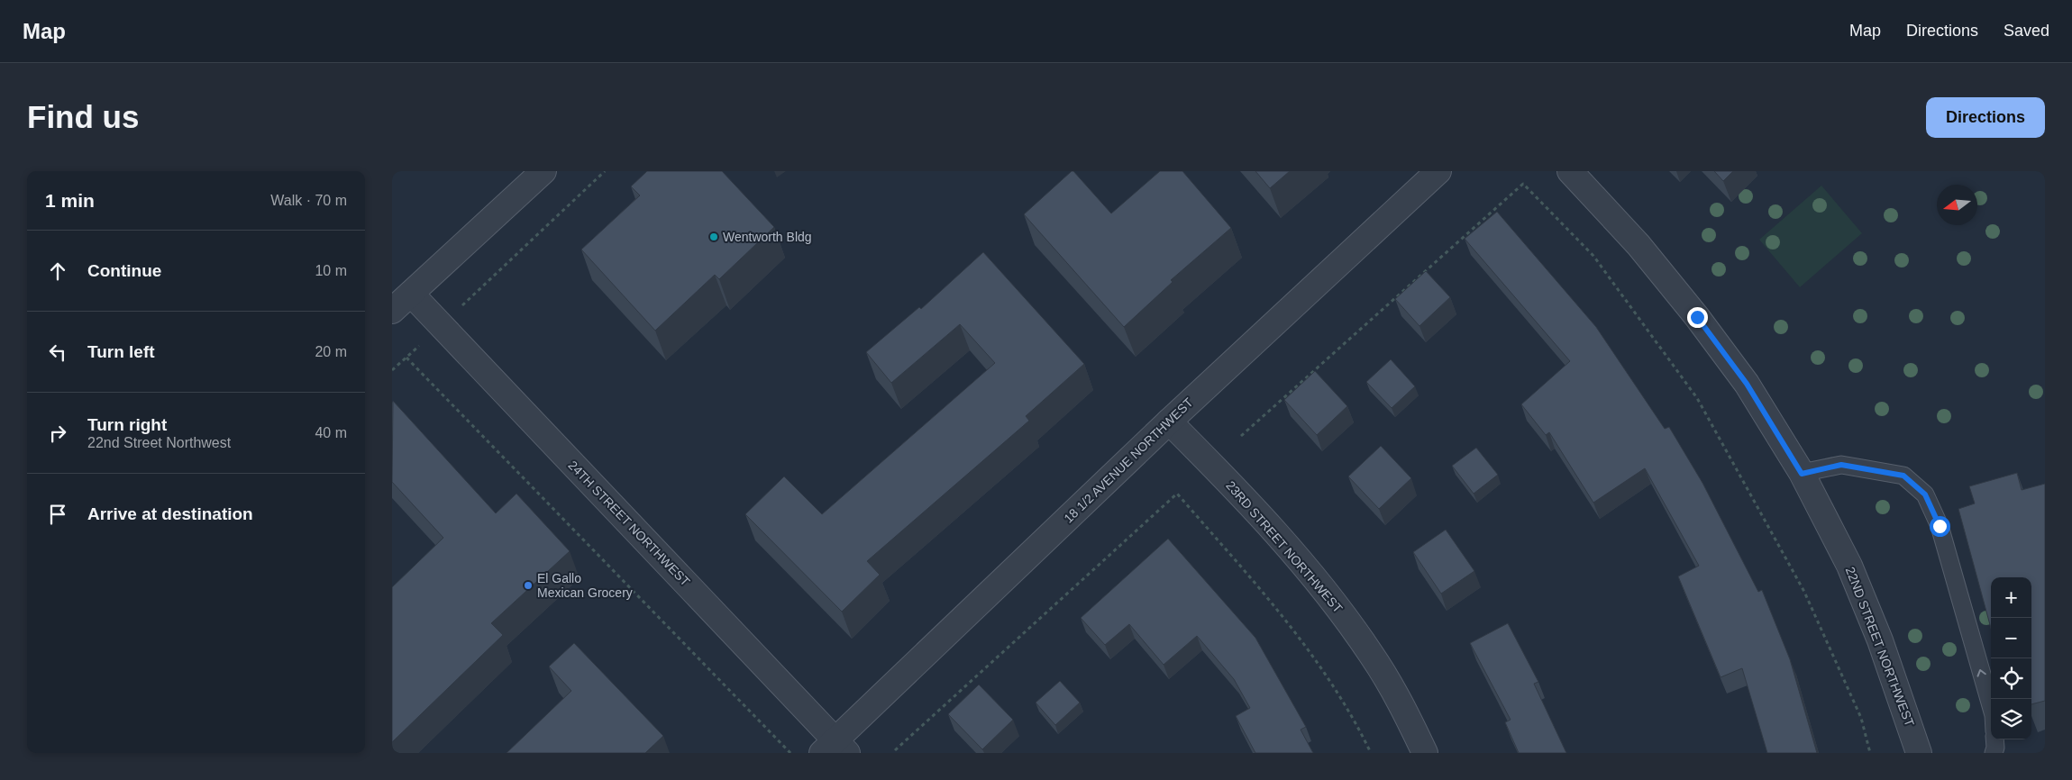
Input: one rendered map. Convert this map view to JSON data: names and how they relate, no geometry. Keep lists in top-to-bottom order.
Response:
{
  "streets": {
    "street": [
      "18 1/2 AVENUE NORTHWEST",
      "24TH STREET NORTHWEST",
      "23RD STREET NORTHWEST",
      "22ND STREET NORTHWEST"
    ]
  },
  "crossings": [
    ["18 1/2 AVENUE NORTHWEST", "24TH STREET NORTHWEST"],
    ["18 1/2 AVENUE NORTHWEST", "23RD STREET NORTHWEST"]
  ],
  "places": ["Wentworth Bldg", "El Gallo Mexican Grocery"],
  "north": "left",
  "page": {
    "header": "Map",
    "nav": ["Map", "Directions", "Saved"],
    "buttons": "Directions",
    "title": "Find us",
    "heading": ["1 min", "Walk · 70 m"],
    "list": [
      ["Continue", "10 m"],
      ["Turn left", "20 m"],
      ["Turn right", "22nd Street Northwest", "40 m"],
      "Arrive at destination"
    ],
    "map_buttons": ["+", "−"]
  }
}
